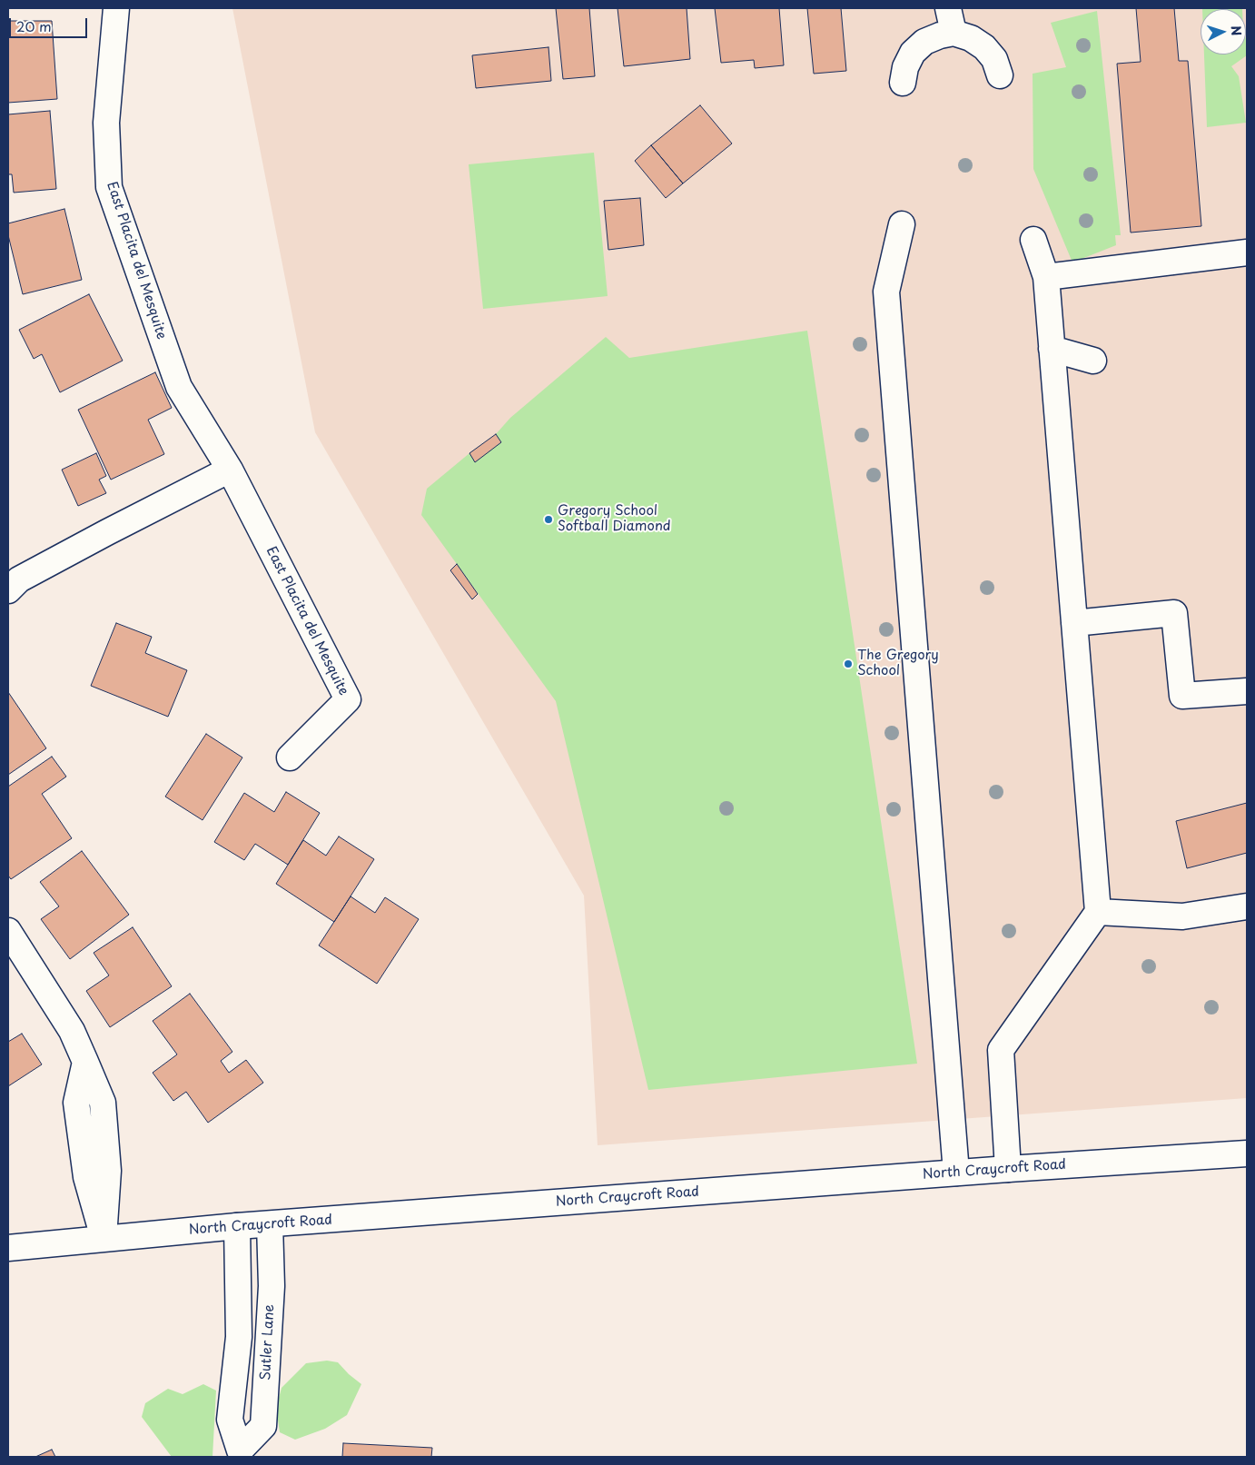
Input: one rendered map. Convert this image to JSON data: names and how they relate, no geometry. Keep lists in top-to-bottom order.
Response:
{
  "streets": {
    "street": ["East Placita del Mesquite", "North Craycroft Road", "Sutler Lane"]
  },
  "crossings": [
    ["North Craycroft Road", "Sutler Lane"]
  ],
  "places": ["Gregory School Softball Diamond", "The Gregory School"],
  "scale_bar": "20 m",
  "north": "right"
}
